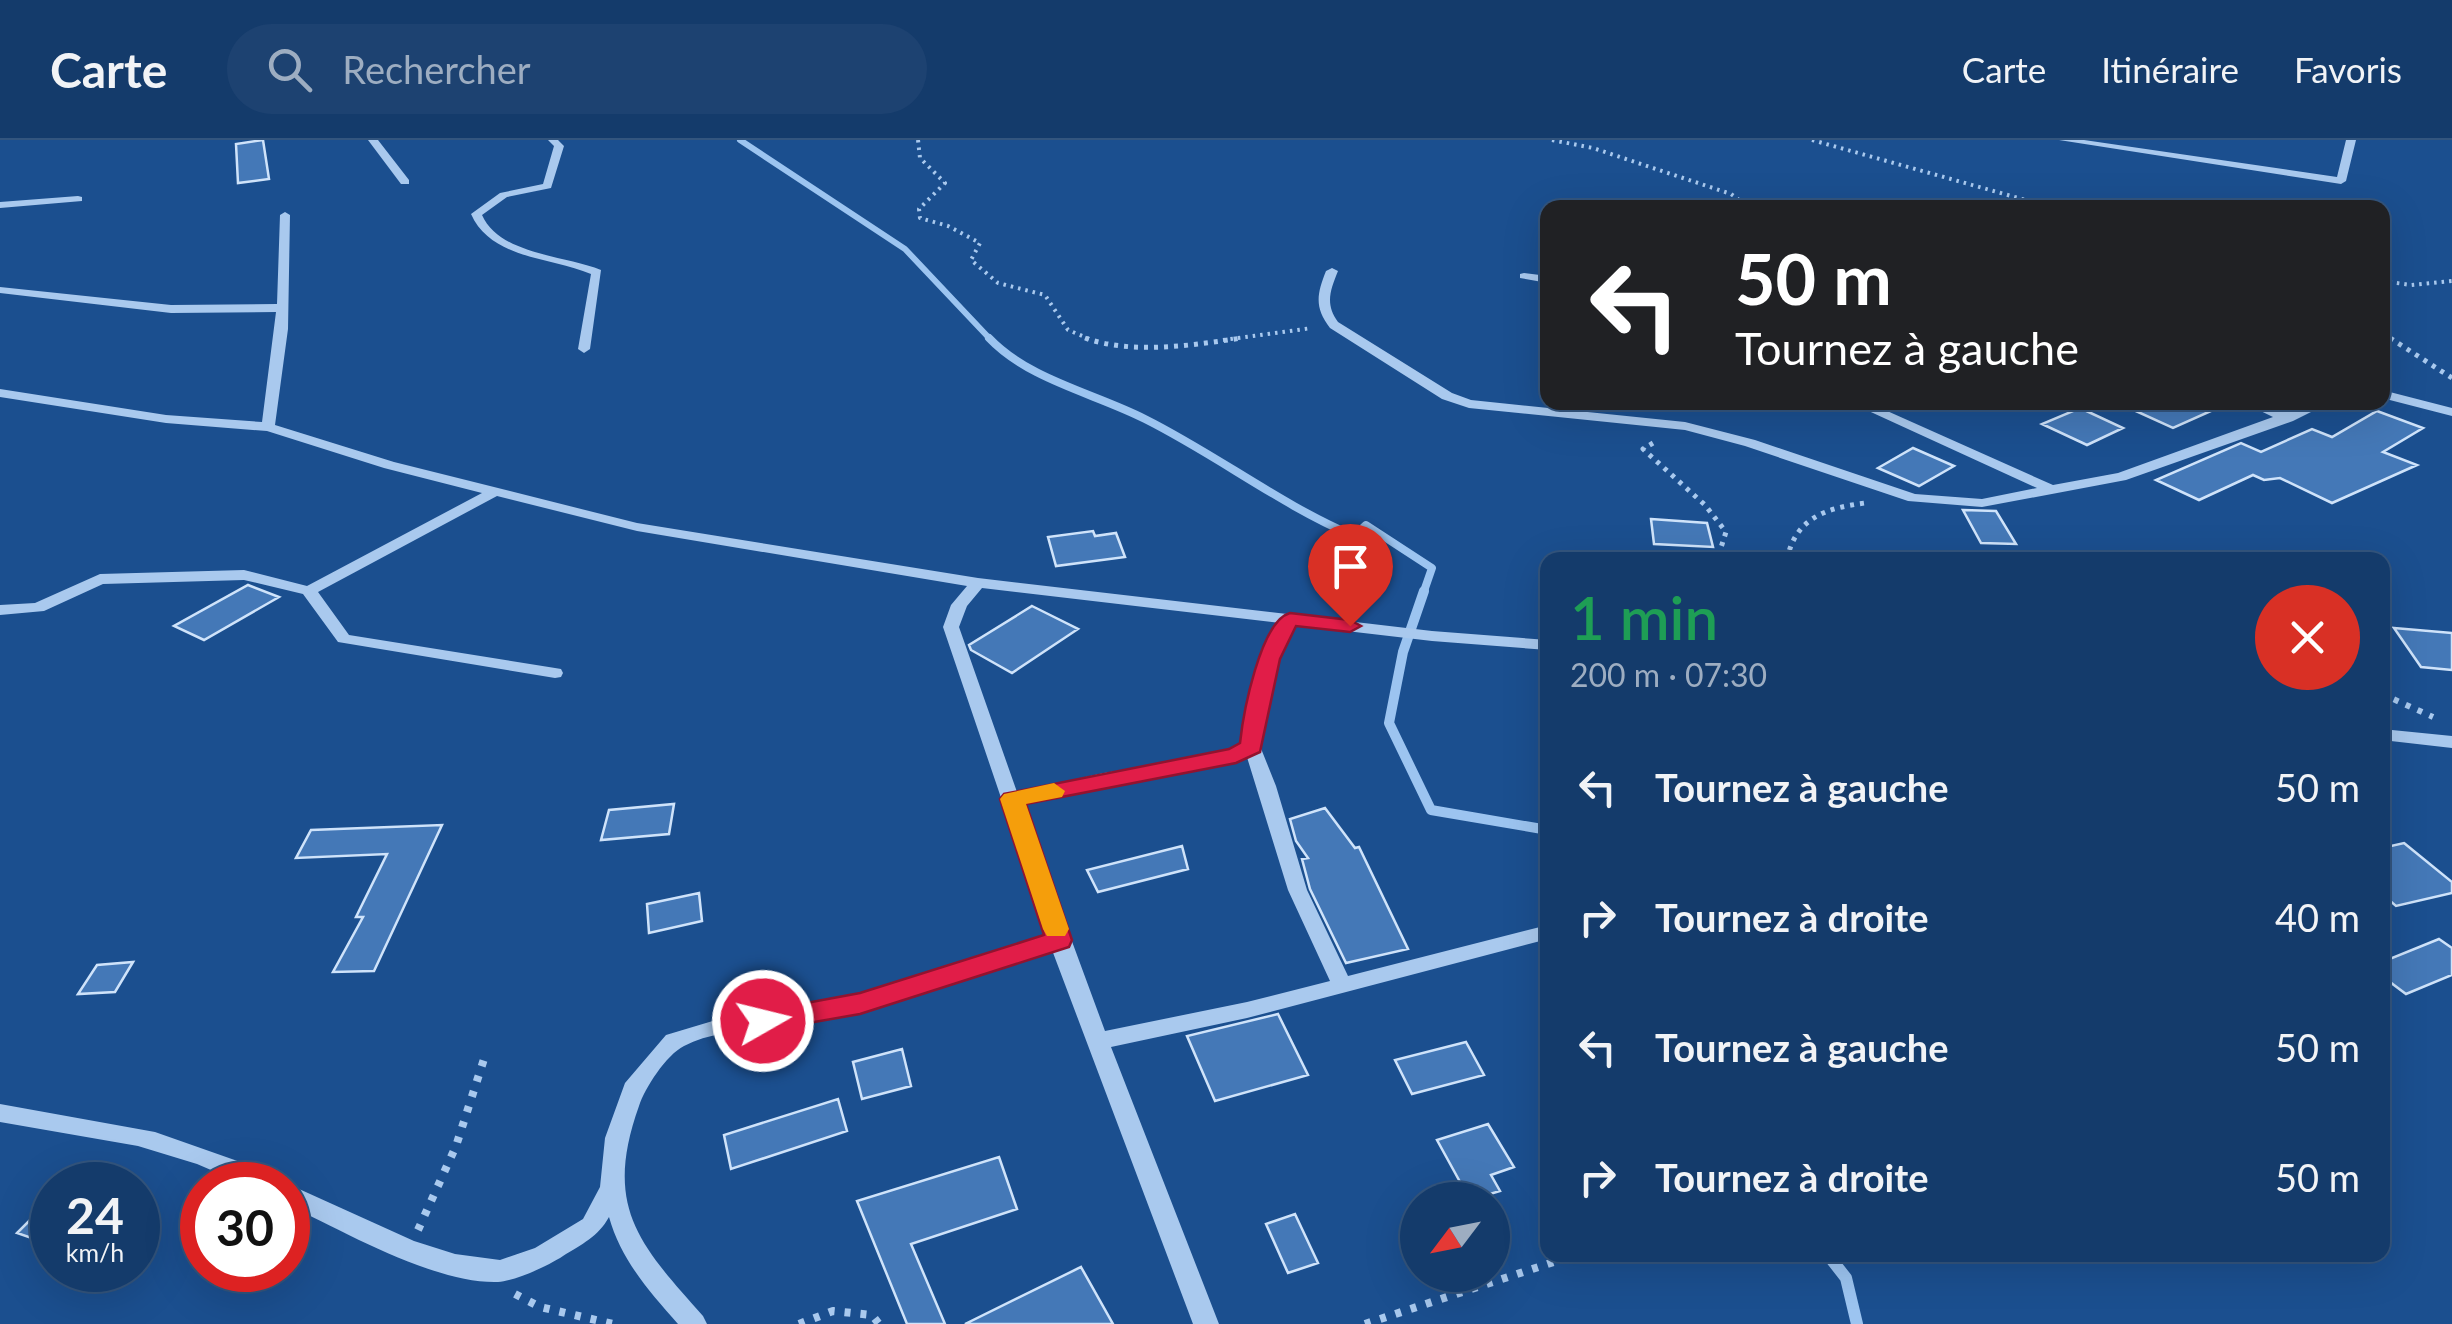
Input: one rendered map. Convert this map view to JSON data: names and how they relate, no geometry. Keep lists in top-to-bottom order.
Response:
{
  "north": "bottom left",
  "page": {
    "header": "Carte",
    "search": "Rechercher",
    "nav": ["Carte", "Itinéraire", "Favoris"],
    "turn": ["50 m", "Tournez à gauche"],
    "heading": ["1 min", "200 m · 07:30"],
    "list": [
      {
        "name": "Tournez à gauche",
        "value": "50 m"
      },
      {
        "name": "Tournez à droite",
        "value": "40 m"
      },
      {
        "name": "Tournez à gauche",
        "value": "50 m"
      },
      {
        "name": "Tournez à droite",
        "value": "50 m"
      }
    ],
    "speed": "24 km/h",
    "limit": "30"
  }
}
